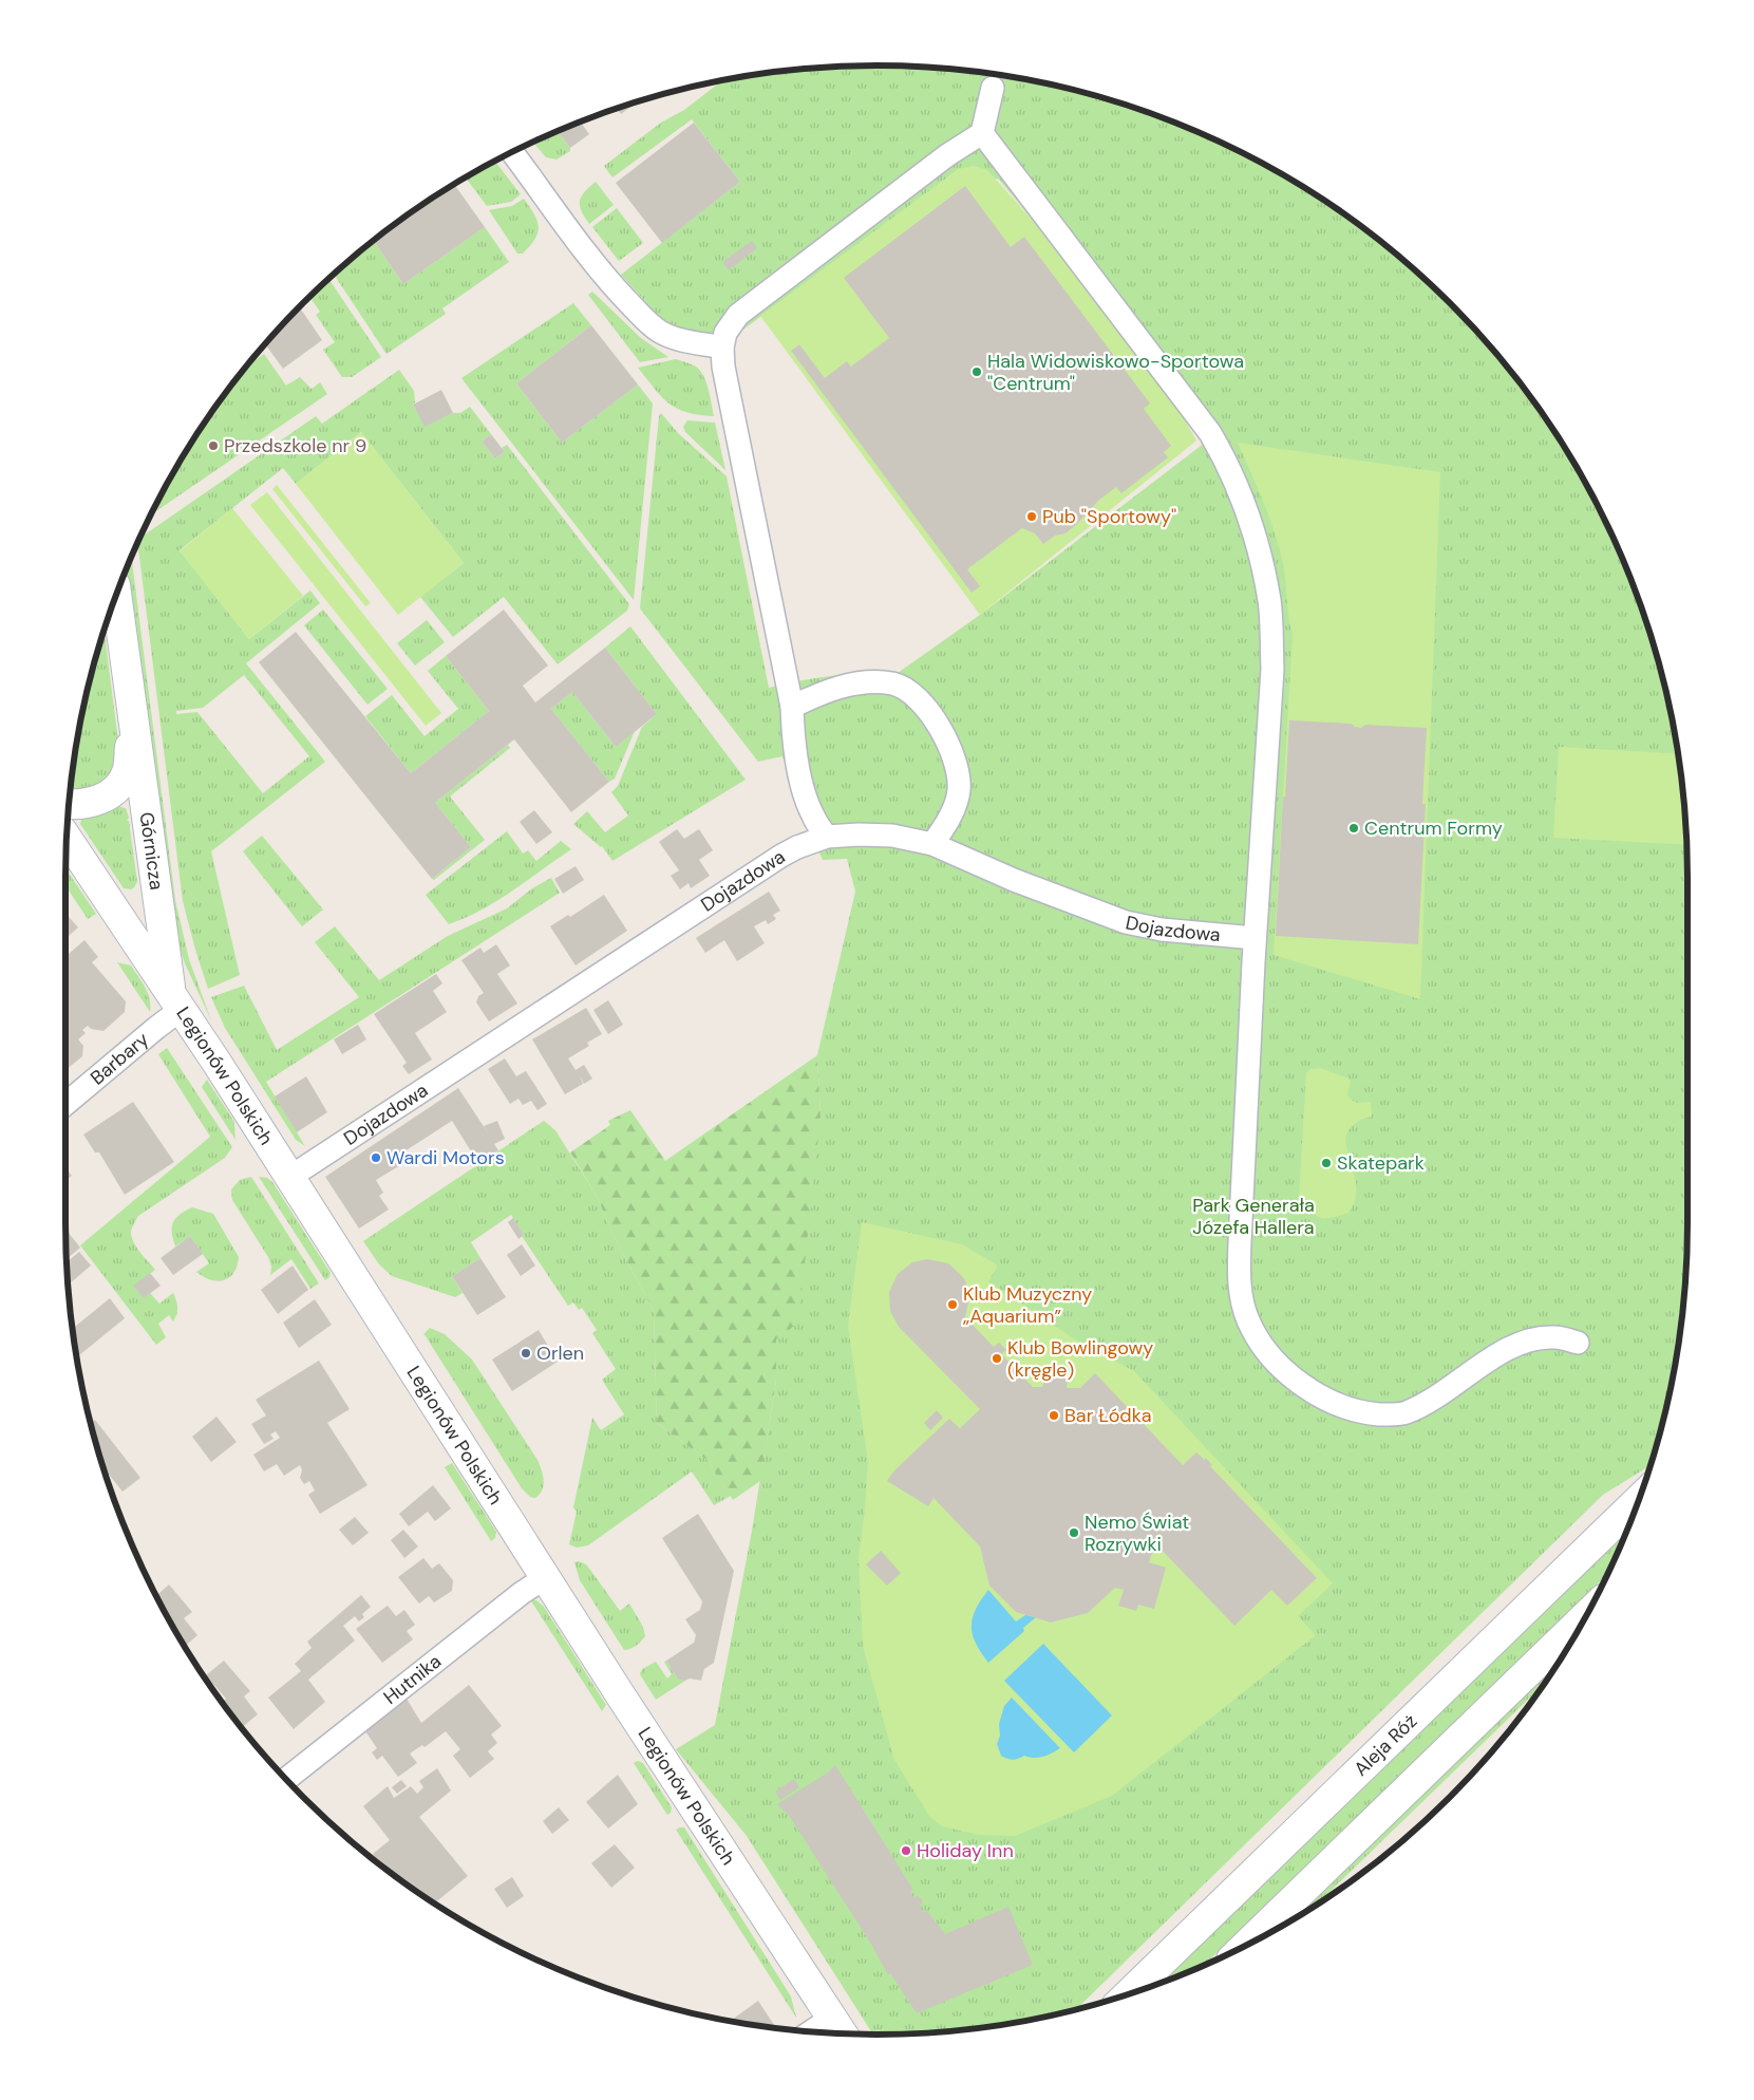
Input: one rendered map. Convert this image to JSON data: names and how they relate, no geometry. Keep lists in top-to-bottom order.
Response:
{
  "streets": {
    "street": [
      "Górnicza",
      "Dojazdowa",
      "Barbary",
      "Legionów Polskich",
      "Hutnika",
      "Aleja Róż"
    ]
  },
  "crossings": [
    ["Górnicza", "Barbary"],
    ["Górnicza", "Legionów Polskich"],
    ["Dojazdowa", "Legionów Polskich"],
    ["Barbary", "Legionów Polskich"],
    ["Legionów Polskich", "Hutnika"]
  ],
  "parks": ["Park Generała Józefa Hallera"],
  "places": [
    "Hala Widowiskowo-Sportowa \"Centrum\"",
    "Przedszkole nr 9",
    "Pub \"Sportowy\"",
    "Centrum Formy",
    "Wardi Motors",
    "Skatepark",
    "Klub Muzyczny „Aquarium”",
    "Orlen",
    "Klub Bowlingowy (kręgle)",
    "Bar Łódka",
    "Nemo Świat Rozrywki",
    "Holiday Inn"
  ]
}
